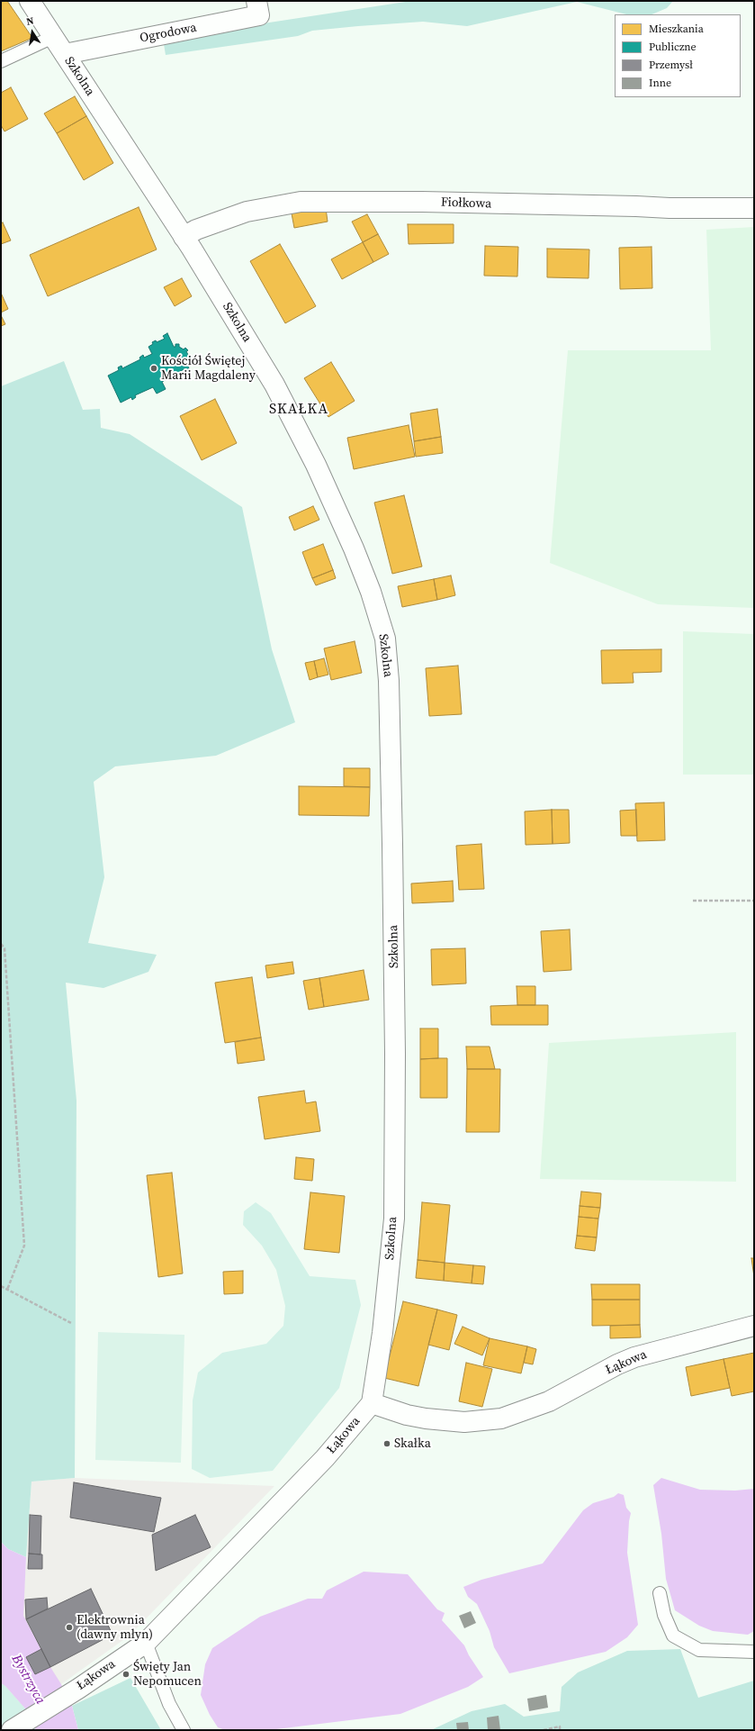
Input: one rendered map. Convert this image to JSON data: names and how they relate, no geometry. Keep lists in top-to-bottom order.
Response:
{
  "streets": {
    "street": [
      "Ogrodowa",
      "Szkolna",
      "Fiołkowa",
      "Łąkowa"
    ]
  },
  "crossings": [
    ["Ogrodowa", "Szkolna"],
    ["Szkolna", "Fiołkowa"],
    ["Szkolna", "Łąkowa"]
  ],
  "districts": ["SKAŁKA"],
  "water": ["Bystrzyca"],
  "places": [
    "Kościół Świętej Marii Magdaleny",
    "Skałka",
    "Elektrownia (dawny młyn)",
    "Święty Jan Nepomucen"
  ],
  "legend": [
    "Mieszkania",
    "Publiczne",
    "Przemysł",
    "Inne"
  ],
  "north": "top"
}
